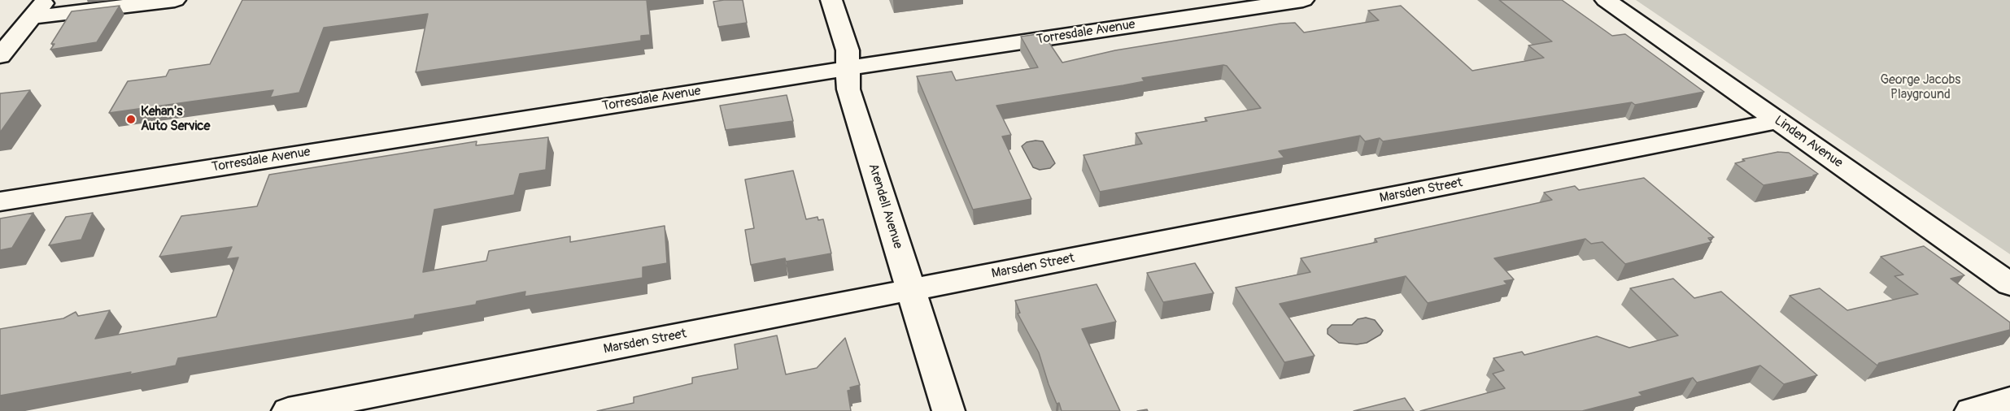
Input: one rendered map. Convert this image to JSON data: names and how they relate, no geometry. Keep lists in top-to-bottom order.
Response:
{
  "streets": {
    "street": [
      "Torresdale Avenue",
      "Linden Avenue",
      "Marsden Street",
      "Arendell Avenue"
    ]
  },
  "crossings": [
    ["Torresdale Avenue", "Arendell Avenue"],
    ["Linden Avenue", "Marsden Street"],
    ["Marsden Street", "Arendell Avenue"]
  ],
  "parks": ["George Jacobs Playground"],
  "places": ["Kehan's Auto Service"]
}
